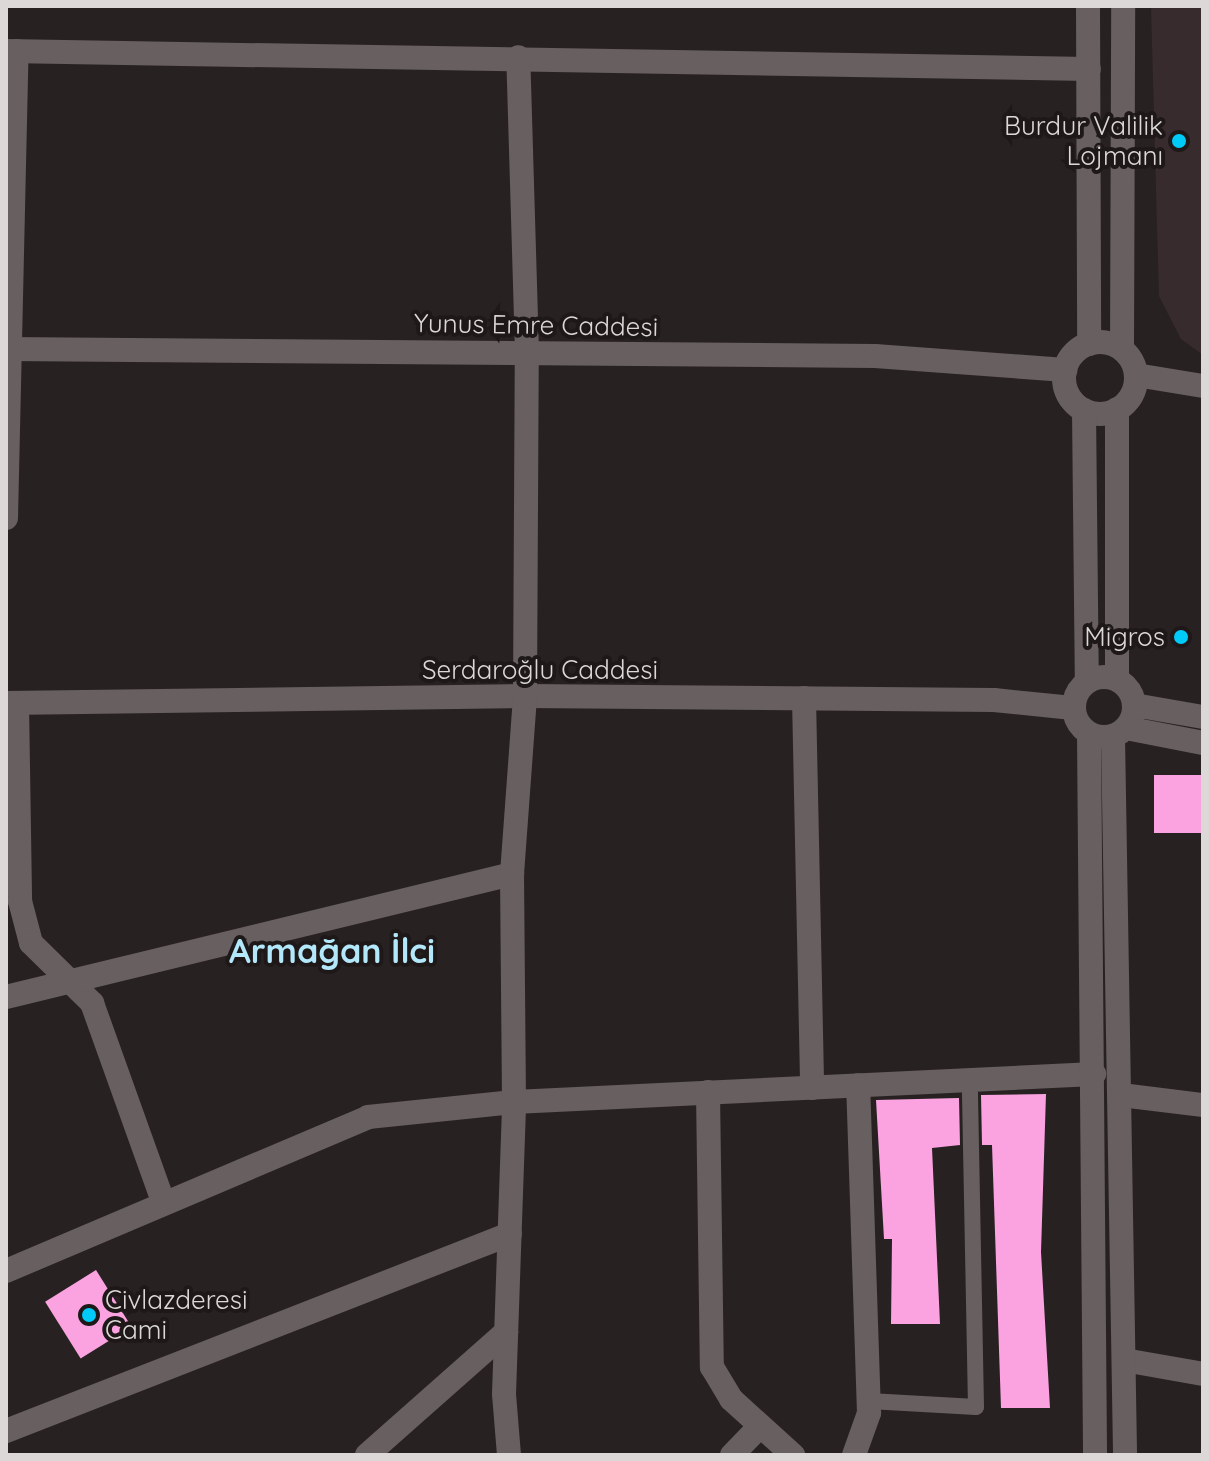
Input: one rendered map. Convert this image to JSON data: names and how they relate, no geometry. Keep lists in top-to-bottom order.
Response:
{
  "streets": {
    "street": ["Yunus Emre Caddesi", "Serdaroğlu Caddesi"]
  },
  "districts": ["Armağan İlci"],
  "places": ["Burdur Valilik Lojmanı", "Migros", "Civlazderesi Cami"]
}
